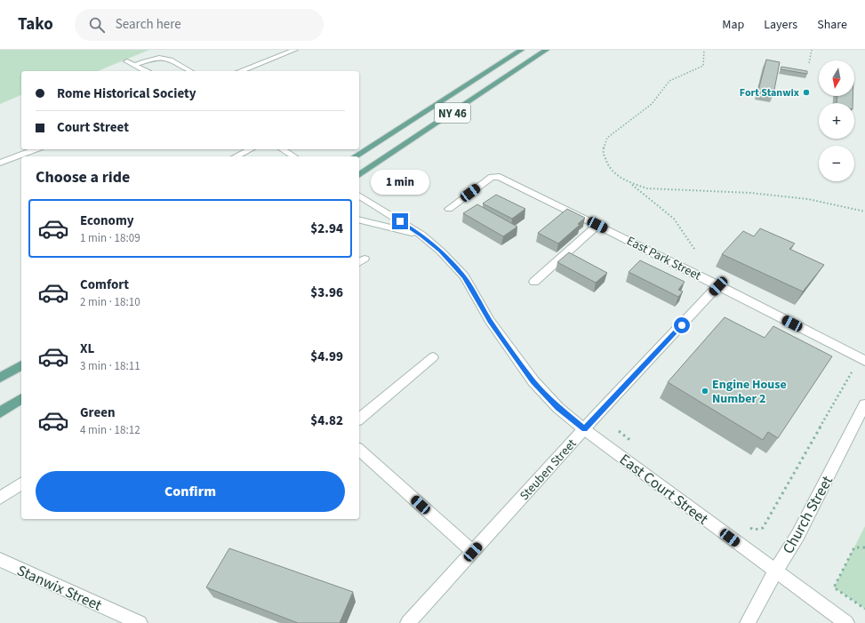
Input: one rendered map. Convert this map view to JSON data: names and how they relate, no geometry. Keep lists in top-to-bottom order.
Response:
{
  "streets": {
    "main road": ["NY 46"],
    "street": [
      "East Park Street",
      "Steuben Street",
      "East Court Street",
      "Church Street",
      "Stanwix Street"
    ]
  },
  "crossings": [
    ["East Park Street", "Steuben Street"],
    ["Steuben Street", "East Court Street"],
    ["East Court Street", "Church Street"]
  ],
  "places": ["Fort Stanwix", "Engine House Number 2"],
  "north": "bottom",
  "page": {
    "header": "Tako",
    "search": "Search here",
    "nav": ["Map", "Layers", "Share"],
    "map_buttons": ["+", "−"],
    "banner": ["Rome Historical Society", "Court Street"],
    "heading": "Choose a ride",
    "bubble": "1 min",
    "list": [
      {
        "name": "Economy",
        "note": "1 min · 18:09",
        "value": "$2.94"
      },
      {
        "name": "Comfort",
        "note": "2 min · 18:10",
        "value": "$3.96"
      },
      {
        "name": "XL",
        "note": "3 min · 18:11",
        "value": "$4.99"
      },
      {
        "name": "Green",
        "note": "4 min · 18:12",
        "value": "$4.82"
      }
    ],
    "buttons": "Confirm"
  }
}
